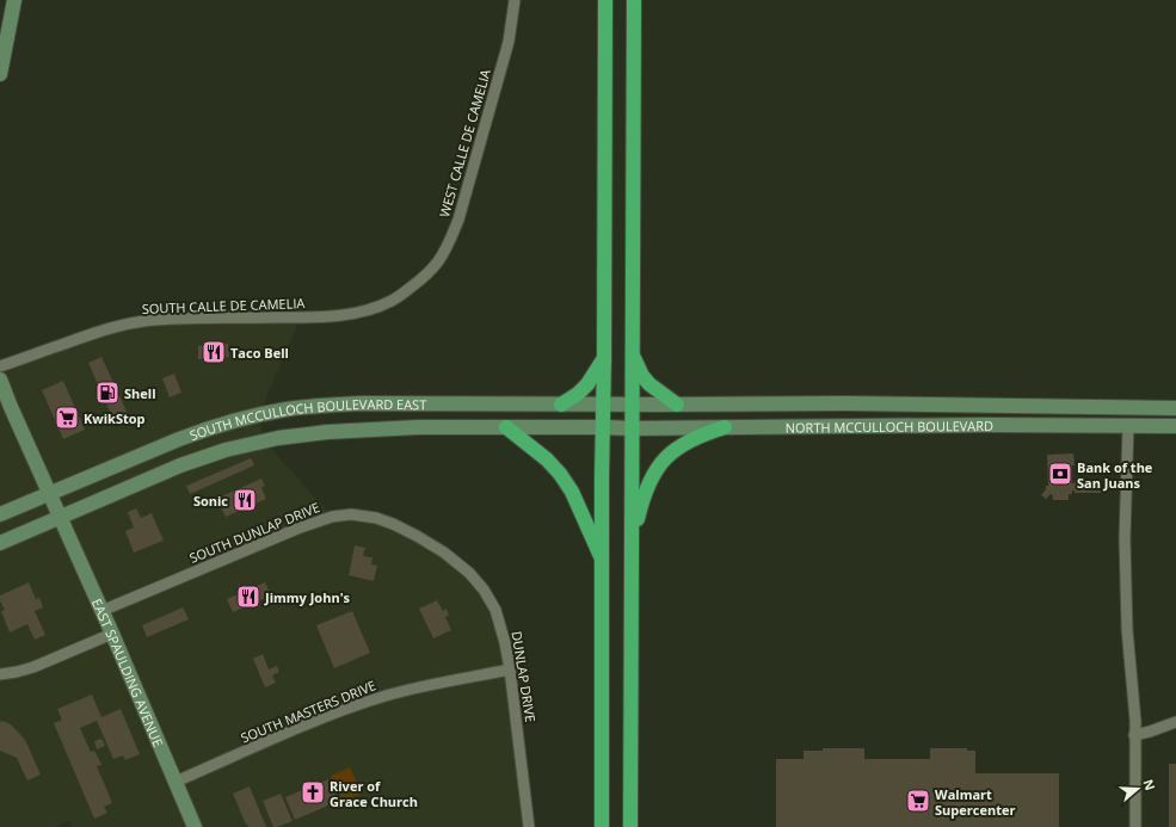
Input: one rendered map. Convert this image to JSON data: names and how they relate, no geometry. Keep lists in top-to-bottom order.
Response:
{
  "streets": {
    "street": [
      "WEST CALLE DE CAMELIA",
      "SOUTH CALLE DE CAMELIA",
      "SOUTH MCCULLOCH BOULEVARD EAST",
      "NORTH MCCULLOCH BOULEVARD",
      "SOUTH DUNLAP DRIVE",
      "EAST SPAULDING AVENUE",
      "DUNLAP DRIVE",
      "SOUTH MASTERS DRIVE"
    ]
  },
  "crossings": [
    ["WEST CALLE DE CAMELIA", "SOUTH CALLE DE CAMELIA"],
    ["SOUTH MCCULLOCH BOULEVARD EAST", "NORTH MCCULLOCH BOULEVARD"],
    ["SOUTH MCCULLOCH BOULEVARD EAST", "EAST SPAULDING AVENUE"],
    ["SOUTH DUNLAP DRIVE", "EAST SPAULDING AVENUE"],
    ["SOUTH DUNLAP DRIVE", "DUNLAP DRIVE"],
    ["EAST SPAULDING AVENUE", "SOUTH MASTERS DRIVE"],
    ["DUNLAP DRIVE", "SOUTH MASTERS DRIVE"]
  ],
  "places": {
    "restaurant": ["Taco Bell", "Sonic", "Jimmy John's"],
    "fuel station": ["Shell"],
    "supermarket": ["KwikStop", "Walmart Supercenter"],
    "bank": ["Bank of the San Juans"],
    "church": ["River of Grace Church"]
  },
  "north": "right"
}
